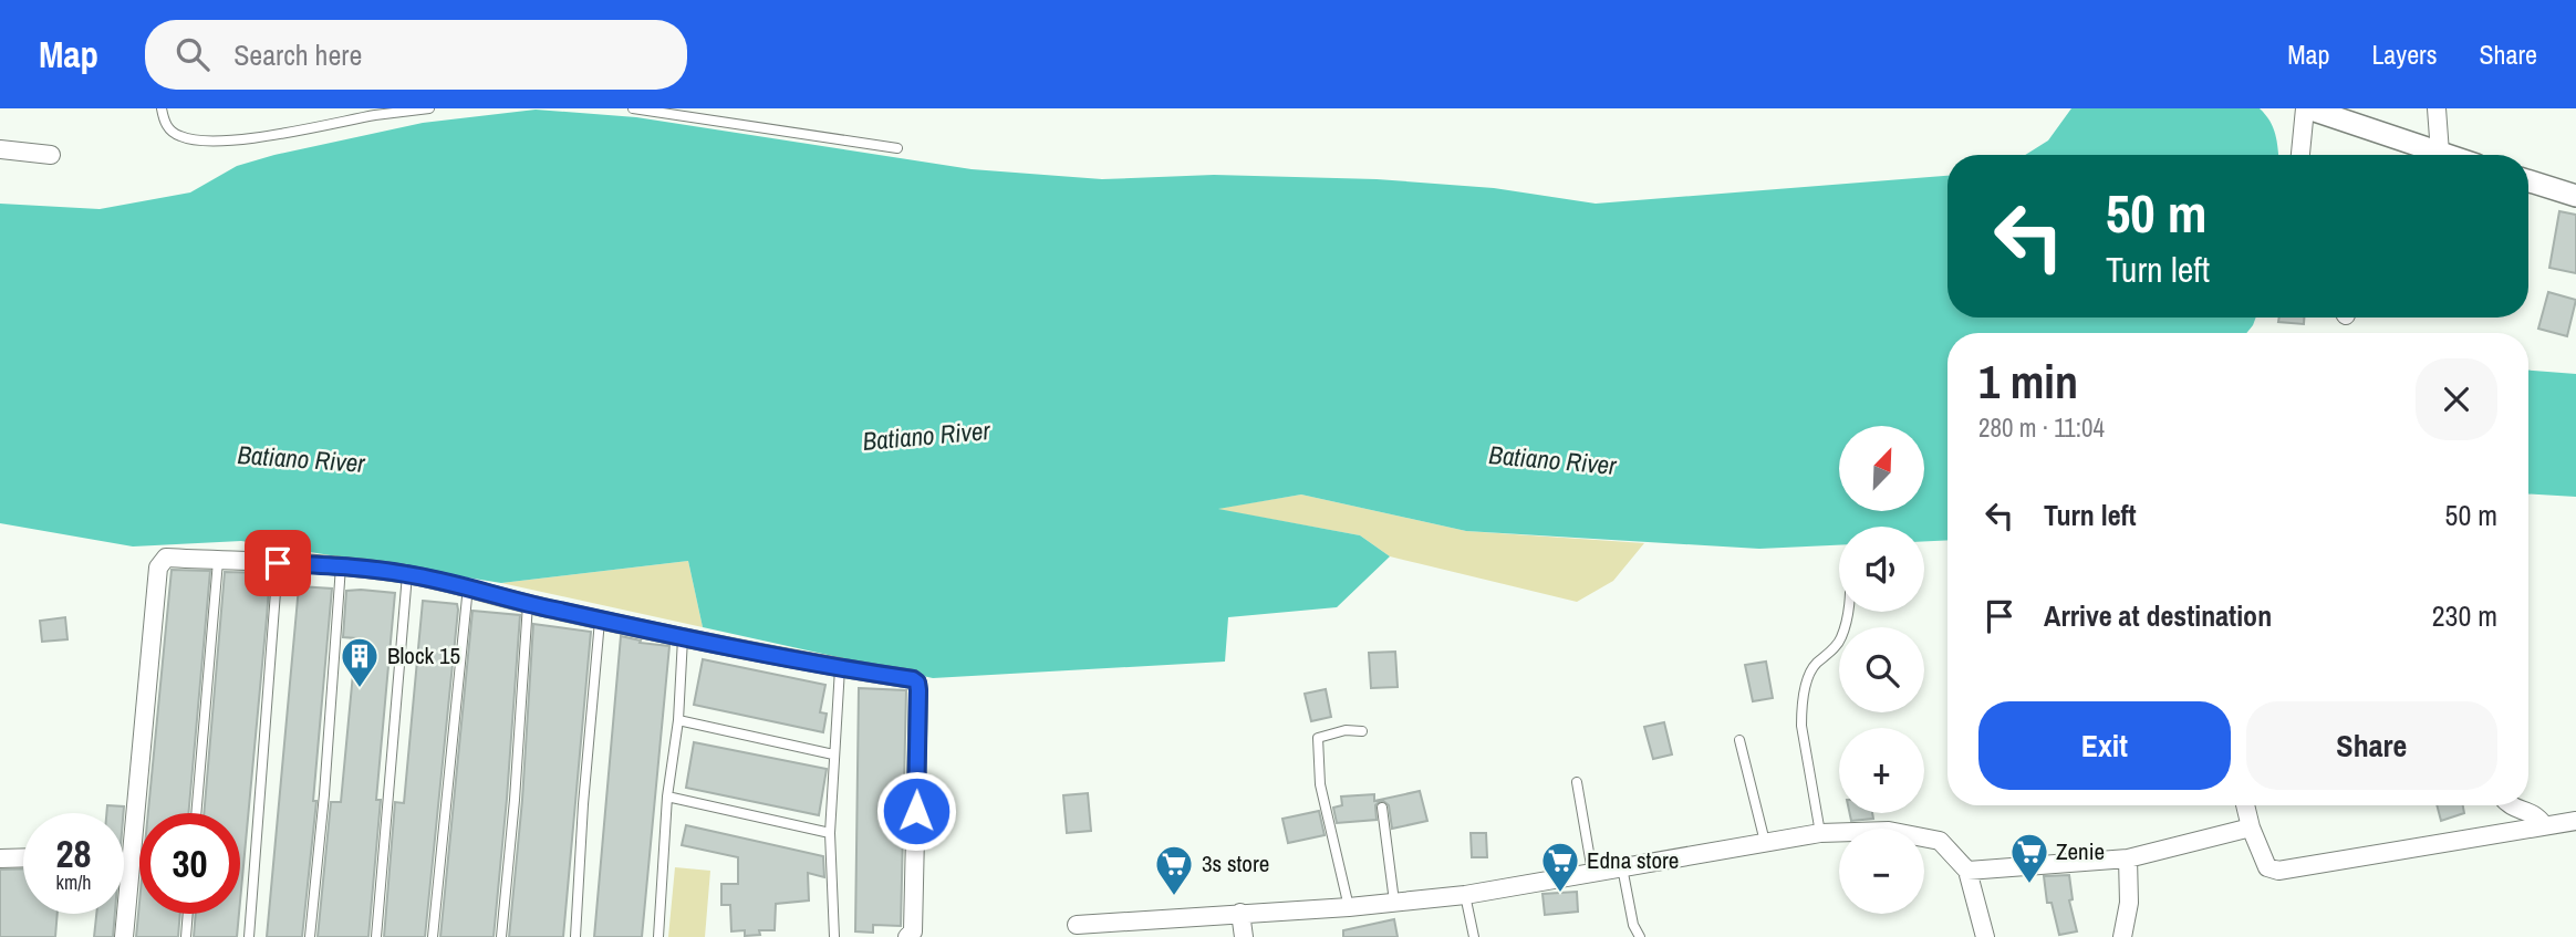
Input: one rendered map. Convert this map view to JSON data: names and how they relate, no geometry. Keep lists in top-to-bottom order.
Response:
{
  "water": ["Batiano River"],
  "places": {
    "building": ["Block 15"],
    "supermarket": ["Zenie", "Edna store", "3s store"]
  },
  "north": "top right",
  "page": {
    "header": "Map",
    "search": "Search here",
    "nav": ["Map", "Layers", "Share"],
    "turn": ["50 m", "Turn left"],
    "heading": ["1 min", "280 m · 11:04"],
    "map_buttons": ["+", "−"],
    "list": [
      {
        "name": "Turn left",
        "value": "50 m"
      },
      {
        "name": "Arrive at destination",
        "value": "230 m"
      }
    ],
    "buttons": ["Exit", "Share"],
    "speed": "28 km/h",
    "limit": "30"
  }
}
